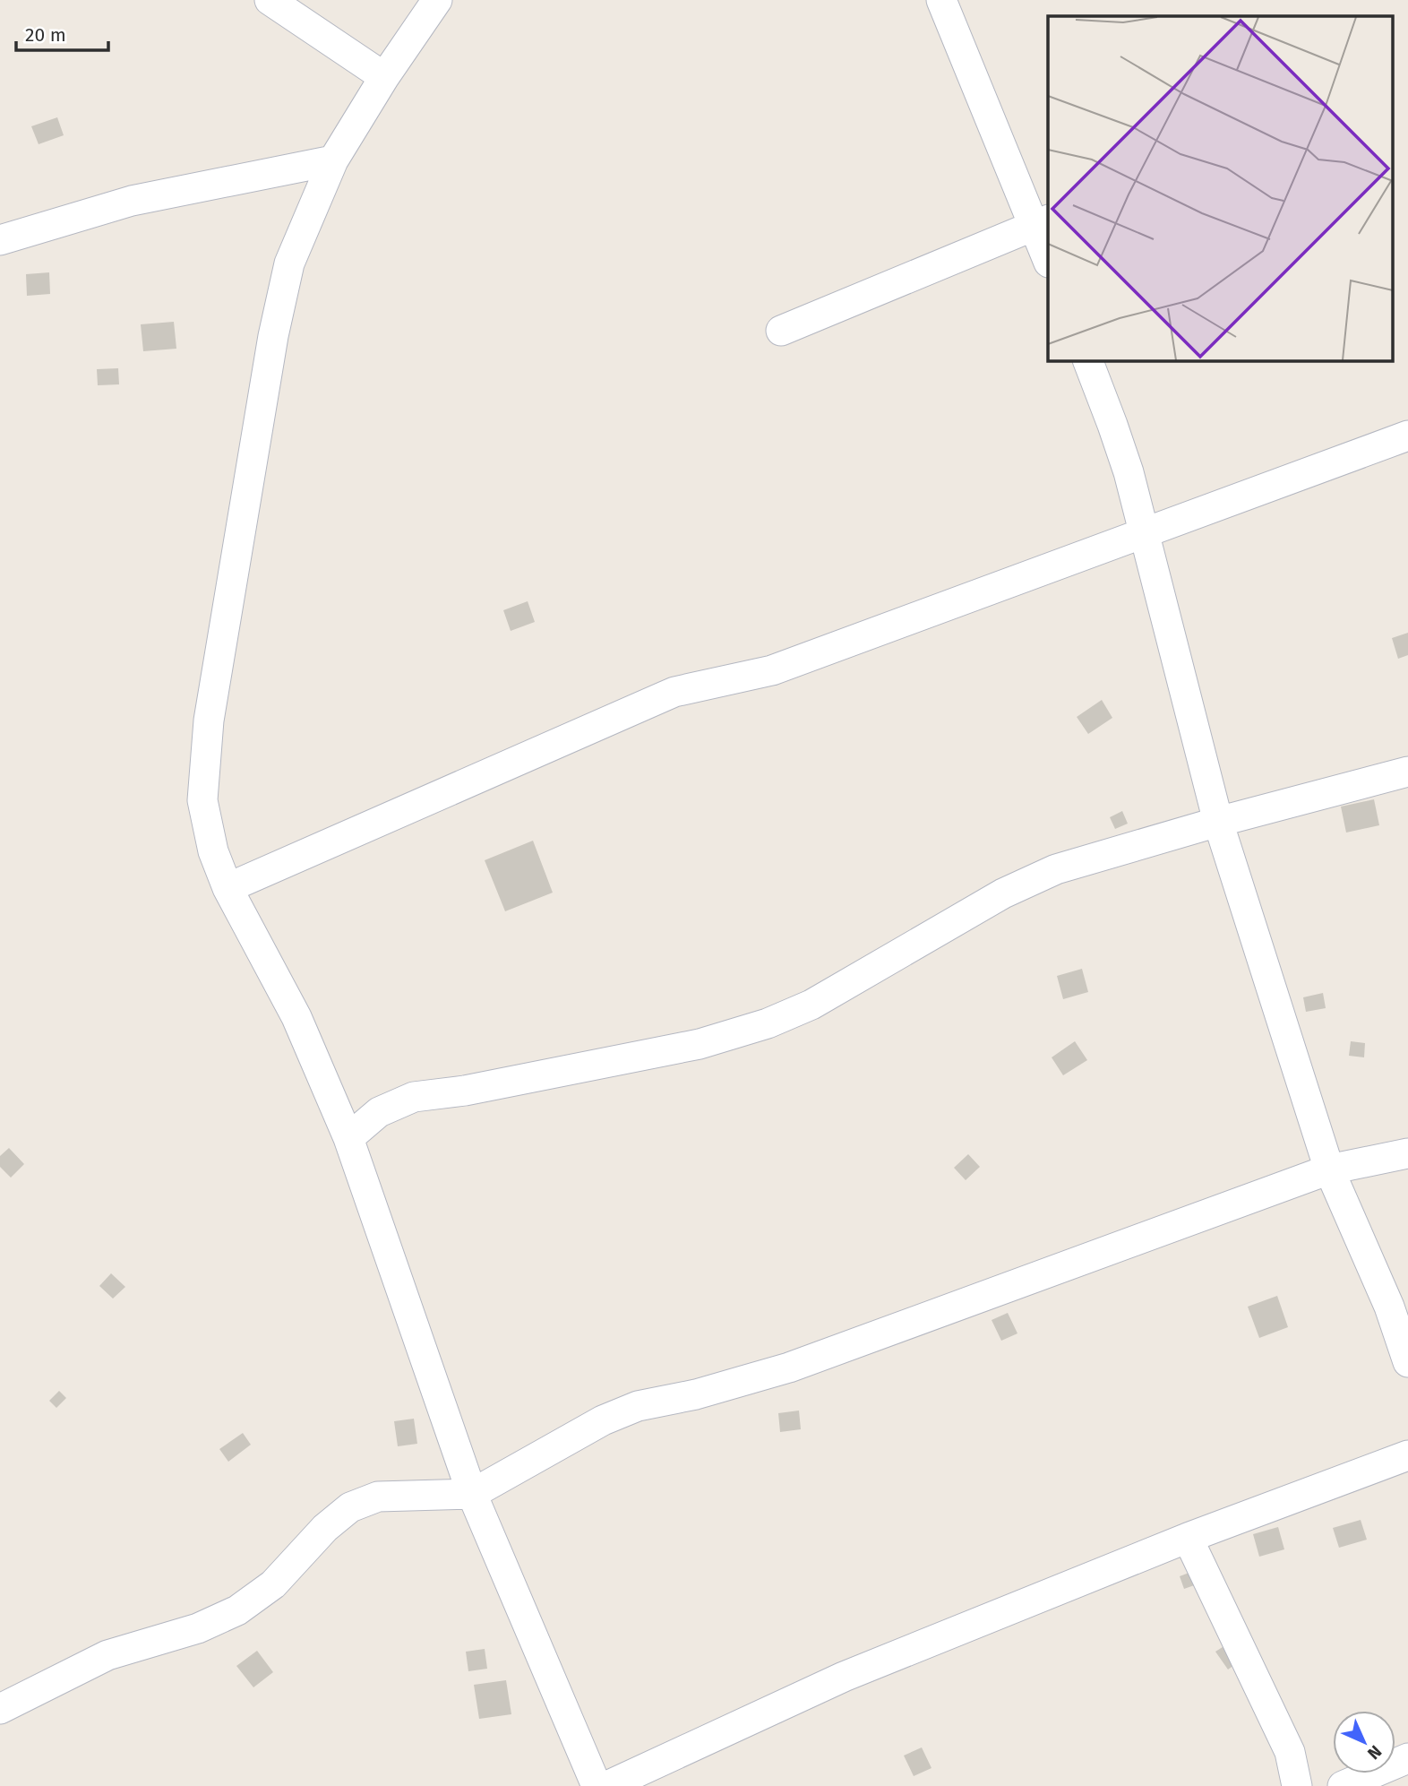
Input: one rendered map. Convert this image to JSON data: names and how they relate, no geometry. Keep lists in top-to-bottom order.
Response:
{
  "scale_bar": "20 m",
  "north": "bottom right"
}
